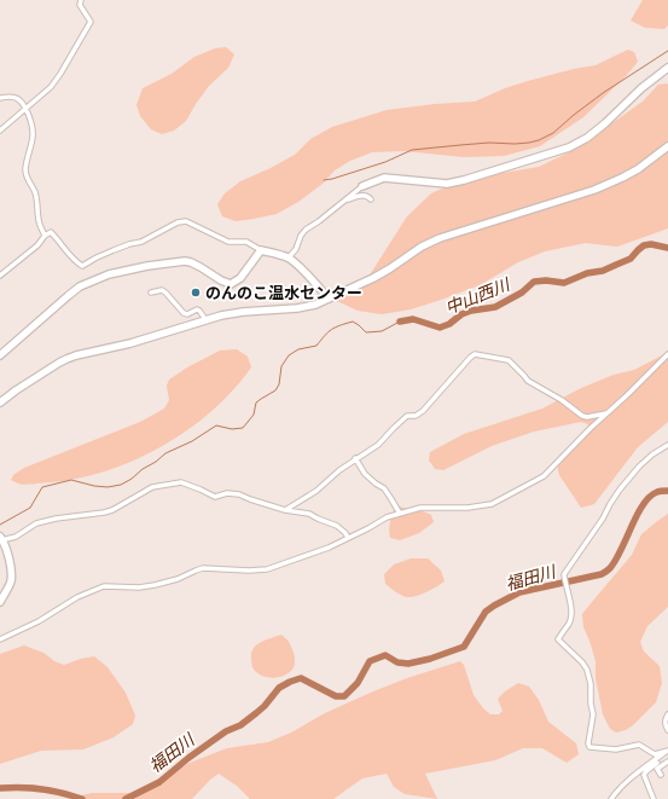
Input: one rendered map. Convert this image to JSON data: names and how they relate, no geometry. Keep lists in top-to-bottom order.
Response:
{
  "water": ["中山西川", "福田川"],
  "places": ["のんのこ温水センター"]
}
